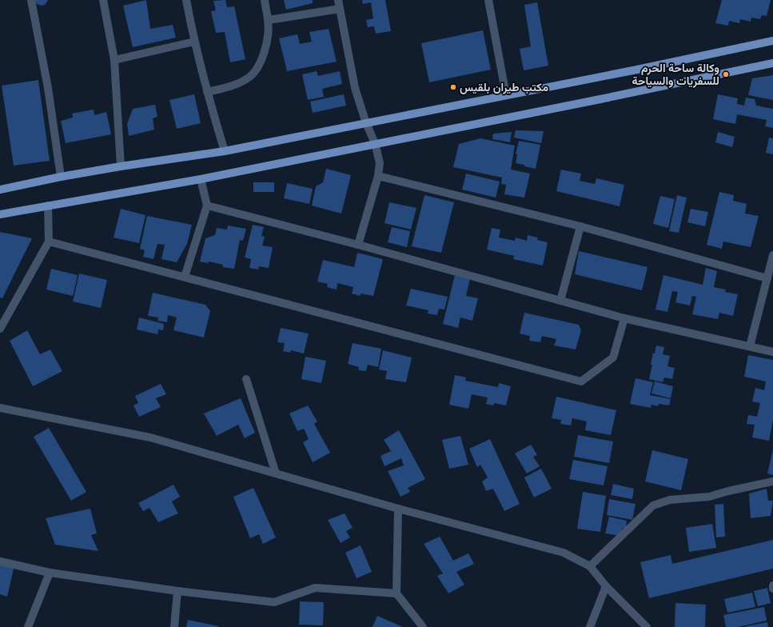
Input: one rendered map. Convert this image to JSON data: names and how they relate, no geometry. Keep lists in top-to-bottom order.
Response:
{
  "places": ["وكالة ساحة الحرم للسفريات والسياحة", "مكتب طيران بلقيس"]
}
